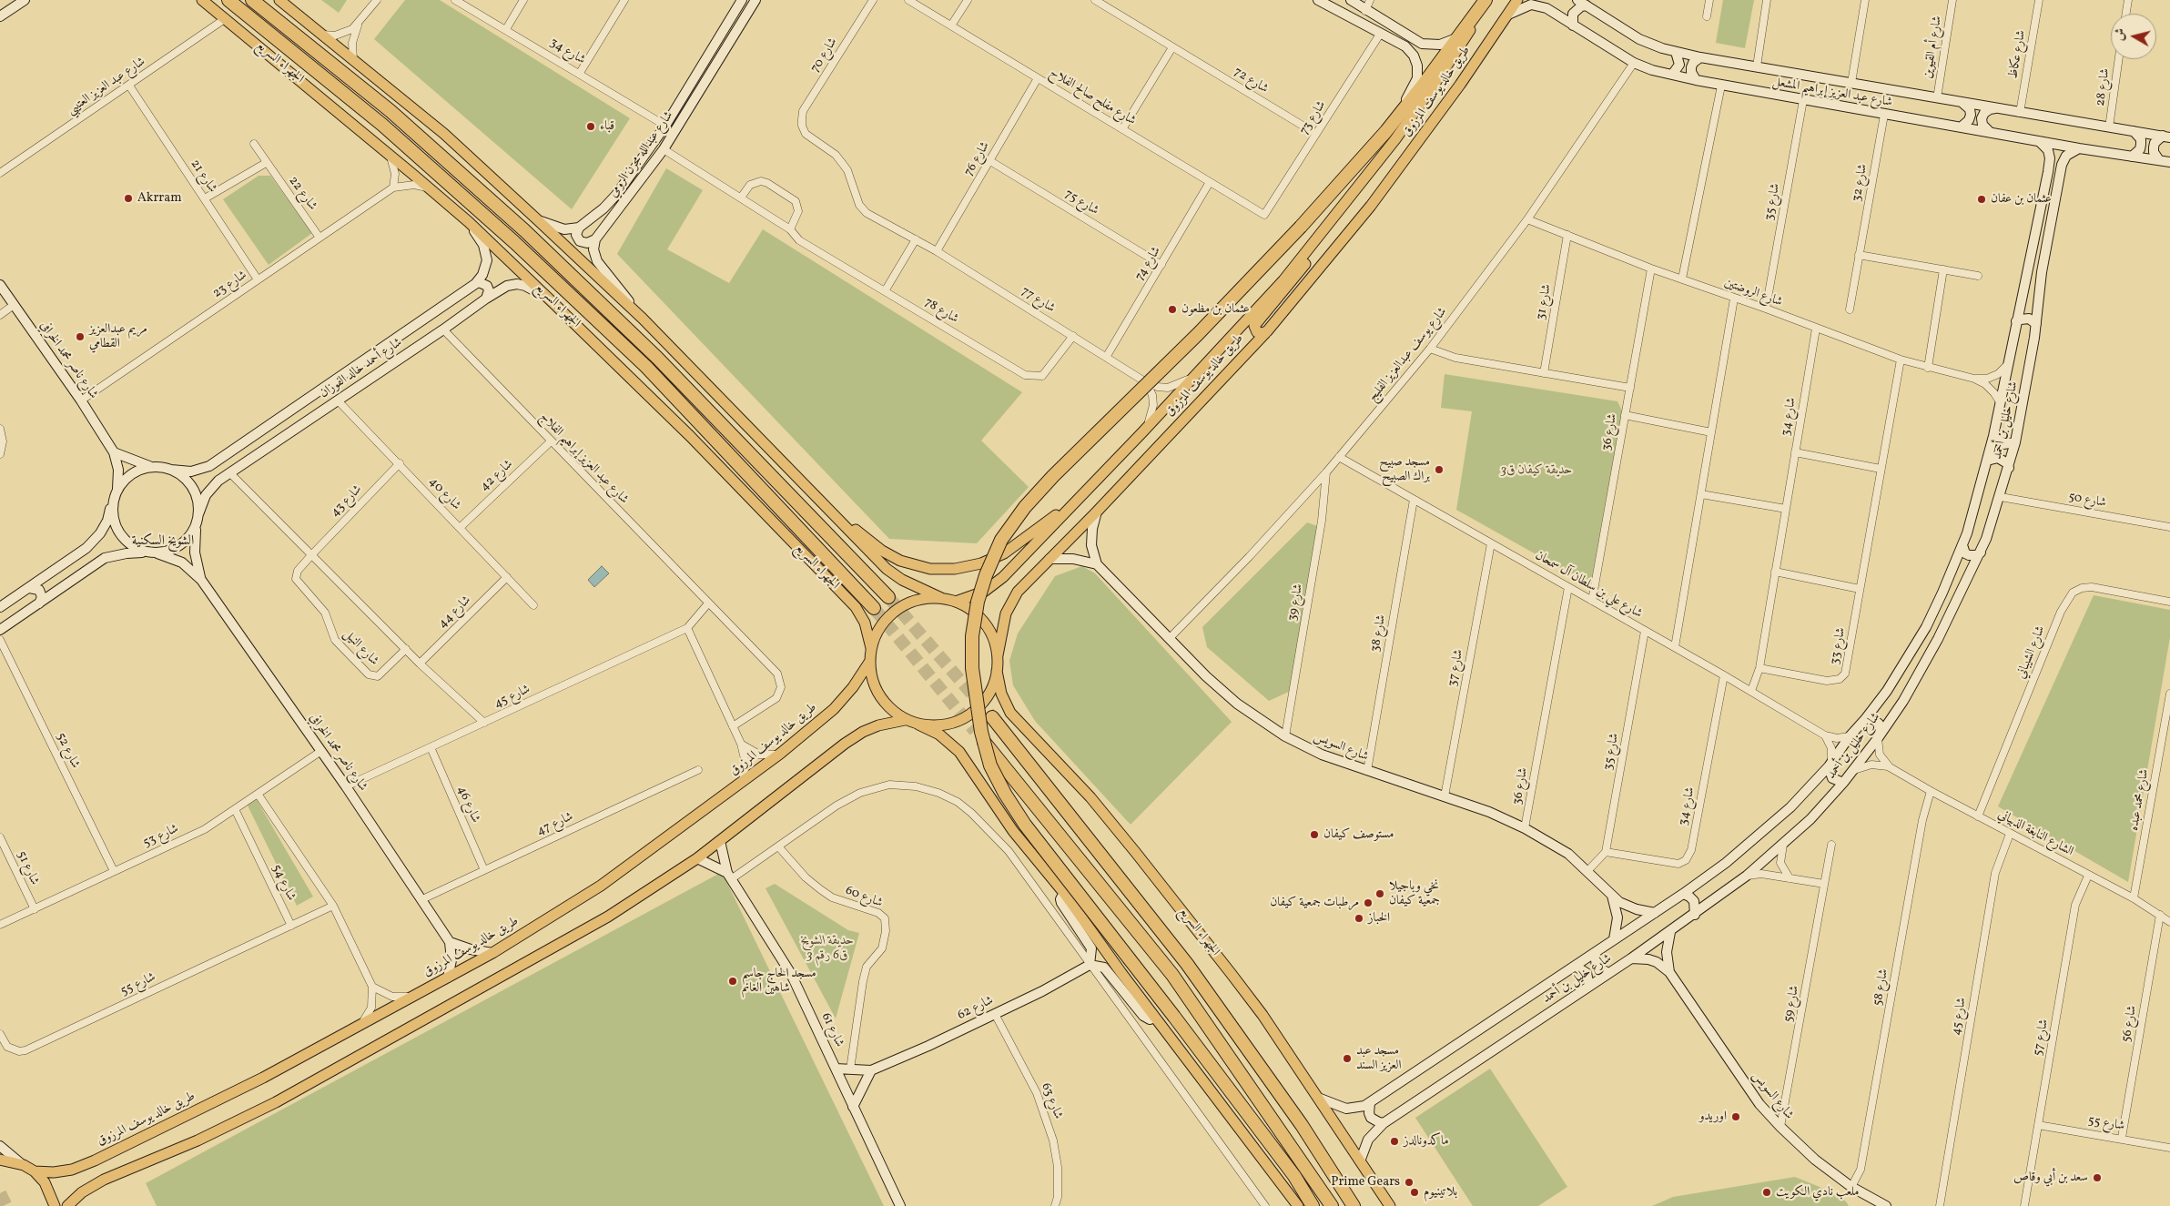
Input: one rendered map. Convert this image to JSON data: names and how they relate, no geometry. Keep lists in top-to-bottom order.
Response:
{
  "streets": {
    "highway": ["الجهراء السريع"],
    "main road": ["طريق خالد يوسف المرزوق"],
    "street": [
      "شارع أم القيوين",
      "شارع 34",
      "شارع عكاظ",
      "شارع 70",
      "شارع 72",
      "شارع عبد العزيز العتيبي",
      "شارع 28",
      "شارع عبد العزيز إبراهيم المشعل",
      "شارع مفلح صالح الفلاح",
      "شارع 73",
      "شارع عبدالله مجرن الرومي",
      "شارع 76",
      "شارع 21",
      "شارع 32",
      "شارع 22",
      "شارع 35",
      "شارع 75",
      "شارع 74",
      "شارع 23",
      "شارع الروضتين",
      "شارع 77",
      "شارع 31",
      "شارع 78",
      "شارع يوسف عبدالعزيز الفليج",
      "شارع ناصر محمد الخرافي",
      "شارع أحمد خالد الفوزان",
      "شارع خليل بن أحمد",
      "شارع 36",
      "شارع عبد العزيز إبراهيم الفلاج",
      "شارع 42",
      "شارع 40",
      "شارع 50",
      "شارع 43",
      "شارع علي بن سلطان آل سمحان",
      "39 شارع",
      "شارع 44",
      "شارع 38",
      "شارع 33",
      "شارع النيل",
      "شارع الشيباني",
      "شارع 37",
      "شارع 45",
      "شارع السويس",
      "شارع 52",
      "شارع محمد عبده",
      "شارع 46",
      "شارع 47",
      "الشارع النابغة الذبياني",
      "شارع 53",
      "شارع 51",
      "شارع 54",
      "شارع 60",
      "شارع 55",
      "شارع 58",
      "شارع 59",
      "شارع 62",
      "شارع 56",
      "شارع 61",
      "شارع 57",
      "شارع 63"
    ]
  },
  "crossings": [
    ["شارع أم القيوين", "شارع عبد العزيز إبراهيم المشعل"],
    ["شارع 34", "شارع عبدالله مجرن الرومي"],
    ["شارع 34", "شارع 35"],
    ["شارع 34", "شارع الروضتين"],
    ["شارع 34", "شارع علي بن سلطان آل سمحان"],
    ["شارع 34", "شارع 33"],
    ["شارع عكاظ", "شارع عبد العزيز إبراهيم المشعل"],
    ["شارع 70", "شارع 77"],
    ["الجهراء السريع", "شارع عبد العزيز العتيبي"],
    ["الجهراء السريع", "طريق خالد يوسف المرزوق"],
    ["الجهراء السريع", "شارع 23"],
    ["الجهراء السريع", "شارع أحمد خالد الفوزان"],
    ["الجهراء السريع", "شارع خليل بن أحمد"],
    ["شارع 72", "شارع 73"],
    ["شارع عبد العزيز العتيبي", "شارع 21"],
    ["شارع 28", "شارع عبد العزيز إبراهيم المشعل"],
    ["طريق خالد يوسف المرزوق", "شارع عبد العزيز إبراهيم المشعل"],
    ["طريق خالد يوسف المرزوق", "شارع 77"],
    ["شارع عبد العزيز إبراهيم المشعل", "شارع 32"],
    ["شارع عبد العزيز إبراهيم المشعل", "شارع 35"],
    ["شارع عبد العزيز إبراهيم المشعل", "شارع يوسف عبدالعزيز الفليج"],
    ["شارع عبد العزيز إبراهيم المشعل", "شارع خليل بن أحمد"],
    ["شارع مفلح صالح الفلاح", "شارع 73"],
    ["شارع مفلح صالح الفلاح", "شارع 76"],
    ["شارع مفلح صالح الفلاح", "شارع 74"],
    ["شارع عبدالله مجرن الرومي", "شارع 78"],
    ["شارع 76", "شارع 75"],
    ["شارع 76", "شارع 77"],
    ["شارع 21", "شارع 23"],
    ["شارع 22", "شارع 23"],
    ["شارع 35", "شارع الروضتين"],
    ["شارع 35", "شارع علي بن سلطان آل سمحان"],
    ["شارع 75", "شارع 74"],
    ["شارع 74", "شارع 77"],
    ["شارع 23", "شارع ناصر محمد الخرافي"],
    ["شارع الروضتين", "شارع 31"],
    ["شارع الروضتين", "شارع يوسف عبدالعزيز الفليج"],
    ["شارع الروضتين", "شارع خليل بن أحمد"],
    ["شارع الروضتين", "شارع 36"],
    ["شارع الروضتين", "شارع 33"],
    ["شارع 77", "شارع 78"],
    ["شارع يوسف عبدالعزيز الفليج", "شارع علي بن سلطان آل سمحان"],
    ["شارع يوسف عبدالعزيز الفليج", "39 شارع"],
    ["شارع يوسف عبدالعزيز الفليج", "شارع السويس"],
    ["شارع ناصر محمد الخرافي", "شارع أحمد خالد الفوزان"],
    ["شارع ناصر محمد الخرافي", "شارع 45"],
    ["شارع ناصر محمد الخرافي", "شارع 47"],
    ["شارع ناصر محمد الخرافي", "شارع 53"],
    ["شارع أحمد خالد الفوزان", "شارع عبد العزيز إبراهيم الفلاج"],
    ["شارع أحمد خالد الفوزان", "شارع 40"],
    ["شارع خليل بن أحمد", "شارع 50"],
    ["شارع خليل بن أحمد", "شارع علي بن سلطان آل سمحان"],
    ["شارع خليل بن أحمد", "شارع السويس"],
    ["شارع خليل بن أحمد", "الشارع النابغة الذبياني"],
    ["شارع 36", "شارع علي بن سلطان آل سمحان"],
    ["شارع 36", "شارع السويس"],
    ["شارع عبد العزيز إبراهيم الفلاج", "شارع 42"],
    ["شارع 42", "شارع 40"],
    ["شارع 40", "شارع 43"],
    ["شارع 40", "شارع 44"],
    ["شارع 43", "شارع النيل"],
    ["شارع علي بن سلطان آل سمحان", "شارع 38"],
    ["شارع علي بن سلطان آل سمحان", "شارع 37"],
    ["39 شارع", "شارع السويس"],
    ["شارع 38", "شارع السويس"],
    ["شارع الشيباني", "الشارع النابغة الذبياني"],
    ["شارع 37", "شارع السويس"],
    ["شارع 45", "شارع 46"],
    ["شارع 45", "الشارع النابغة الذبياني"],
    ["شارع السويس", "شارع 58"],
    ["شارع السويس", "شارع 59"],
    ["شارع 52", "شارع 53"],
    ["شارع محمد عبده", "الشارع النابغة الذبياني"],
    ["شارع 46", "شارع 47"],
    ["الشارع النابغة الذبياني", "شارع 58"],
    ["الشارع النابغة الذبياني", "شارع 56"],
    ["الشارع النابغة الذبياني", "شارع 57"],
    ["شارع 53", "شارع 51"],
    ["شارع 53", "شارع 54"],
    ["شارع 54", "شارع 55"],
    ["شارع 60", "شارع 62"],
    ["شارع 55", "شارع 56"],
    ["شارع 55", "شارع 57"],
    ["شارع 62", "شارع 61"],
    ["شارع 62", "شارع 63"]
  ],
  "districts": ["الشويخ السكنية"],
  "parks": ["حديقة كيفان ق3", "حديقة الشويخ ق6 رقم 3"],
  "places": [
    "قباء",
    "Akrram",
    "عثمان بن عفان",
    "عثمان بن مظعون",
    "مريم عبدالعزيز القطامي",
    "مسجد صبيح براك الصبيح",
    "مستوصف كيفان",
    "نخي وباجيلا جمعية كيفان",
    "مرطبات جمعية كيفان",
    "الخباز",
    "مسجد الحاج جاسم شاهين الغانم",
    "مسجد عبد العزيز السند",
    "اوريدو",
    "ماكدونالدز",
    "سعد بن أبي وقاص",
    "Prime Gears",
    "بلاتينيوم",
    "ملعب نادي الكويت"
  ],
  "north": "left"
}
